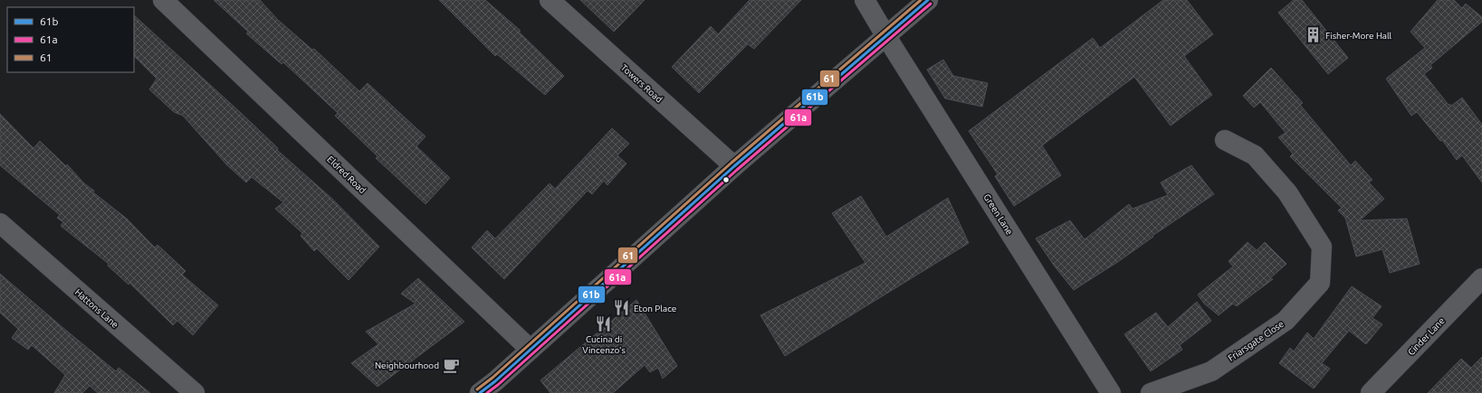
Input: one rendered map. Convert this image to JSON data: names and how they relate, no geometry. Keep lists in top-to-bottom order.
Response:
{
  "streets": {
    "street": [
      "Towers Road",
      "Eldred Road",
      "Green Lane",
      "Hattons Lane",
      "Cinder Lane",
      "Friarsgate Close"
    ]
  },
  "places": {
    "building": ["Fisher-More Hall"],
    "restaurant": ["Eton Place", "Cucina di Vincenzo's"],
    "cafe": ["Neighbourhood"]
  },
  "lines": ["transit line 61b", "transit line 61", "transit line 61a"],
  "legend": ["61b", "61a", "61"]
}
